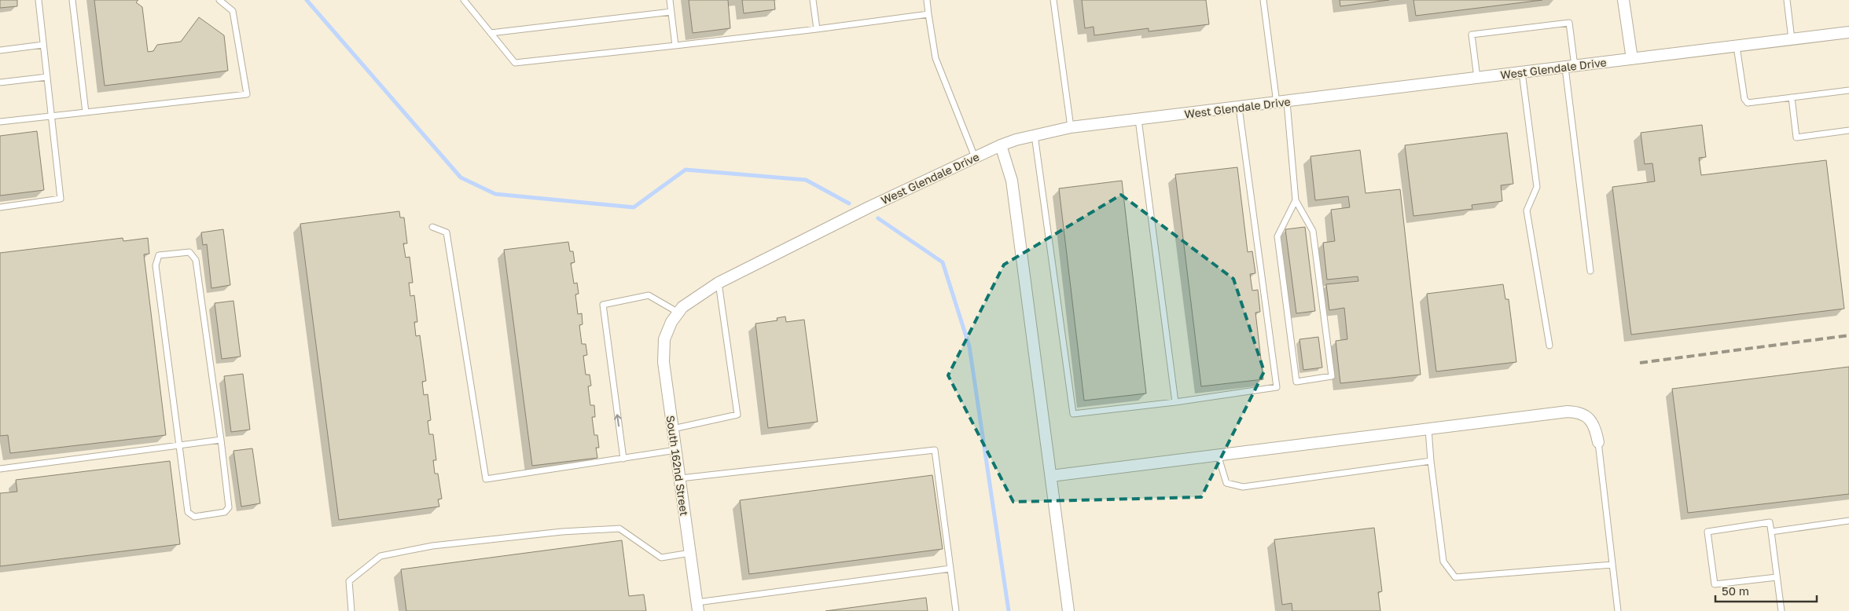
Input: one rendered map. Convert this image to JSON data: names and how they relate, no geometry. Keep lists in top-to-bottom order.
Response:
{
  "streets": {
    "street": ["West Glendale Drive", "South 162nd Street"]
  },
  "crossings": [
    ["West Glendale Drive", "South 162nd Street"]
  ],
  "scale_bar": "50 m"
}
